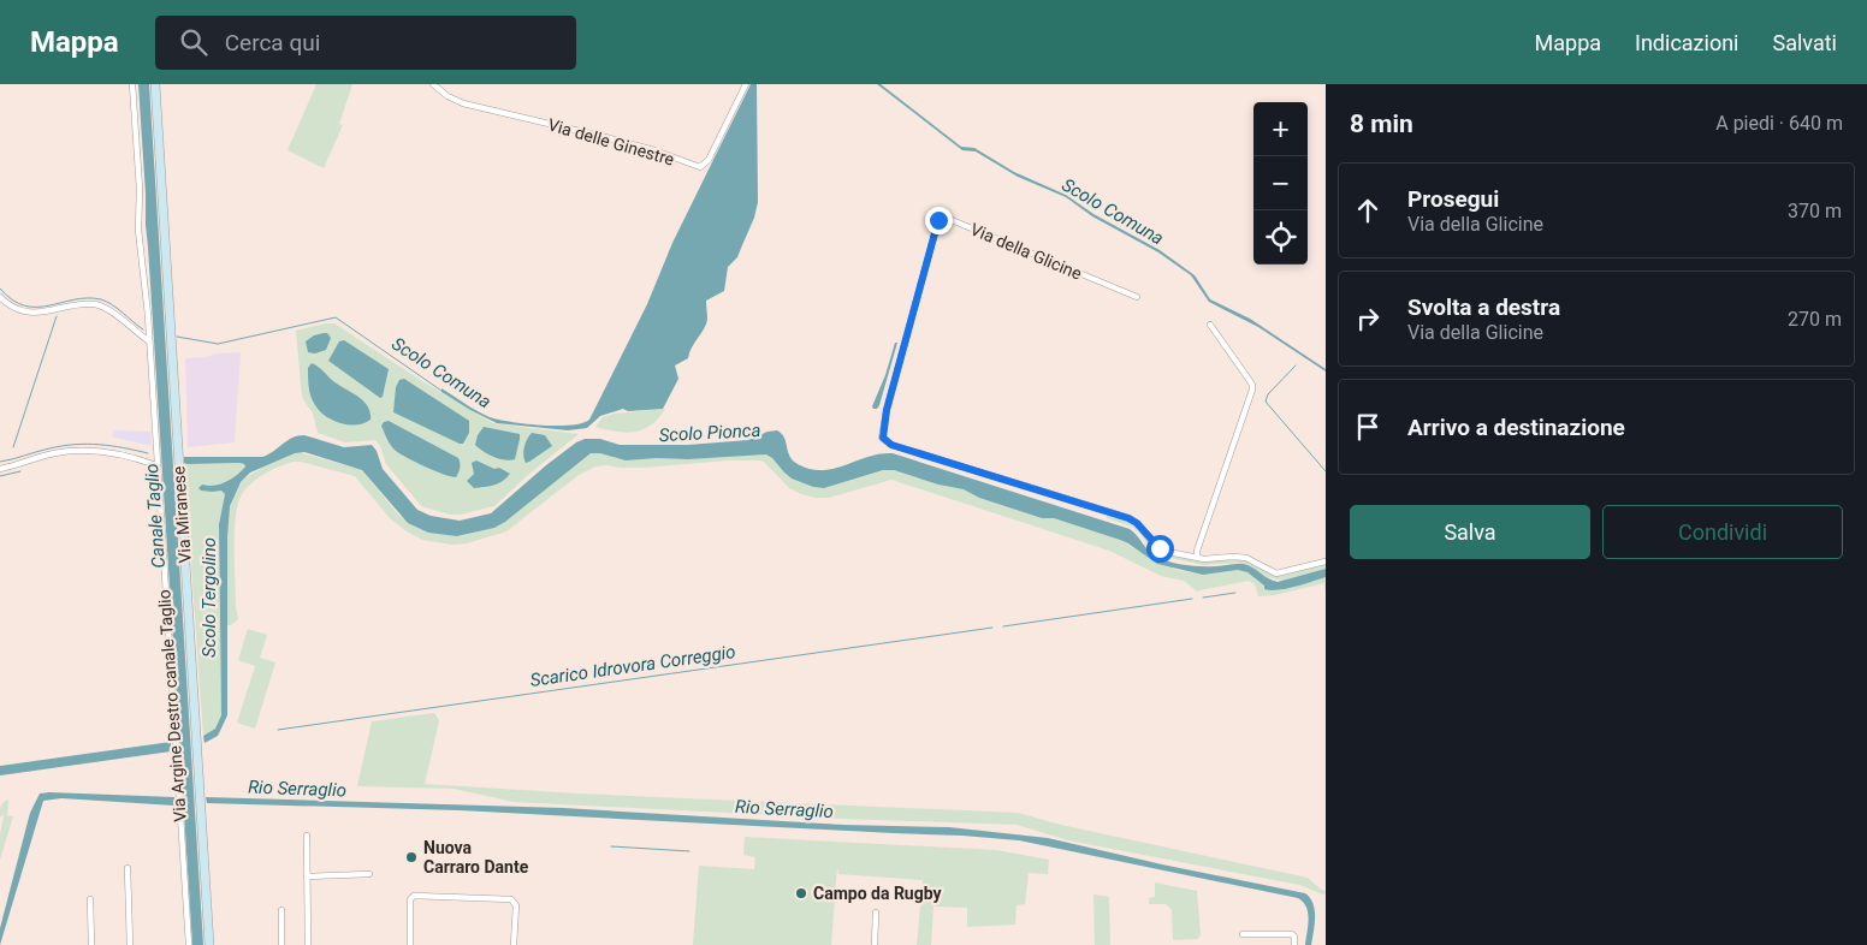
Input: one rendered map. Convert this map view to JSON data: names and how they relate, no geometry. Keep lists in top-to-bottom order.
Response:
{
  "streets": {
    "main road": ["Via Miranese"],
    "street": ["Via delle Ginestre", "Via della Glicine", "Via Argine Destro canale Taglio"]
  },
  "water": [
    "Scolo Comuna",
    "Scolo Pionca",
    "Canale Taglio",
    "Scolo Tergolino",
    "Scarico Idrovora Correggio",
    "Rio Serraglio"
  ],
  "places": ["Nuova Carraro Dante", "Campo da Rugby"],
  "page": {
    "header": "Mappa",
    "search": "Cerca qui",
    "nav": ["Mappa", "Indicazioni", "Salvati"],
    "heading": ["8 min", "A piedi · 640 m"],
    "map_buttons": ["+", "−"],
    "list": [
      ["Prosegui", "Via della Glicine", "370 m"],
      ["Svolta a destra", "Via della Glicine", "270 m"],
      "Arrivo a destinazione"
    ],
    "buttons": ["Salva", "Condividi"]
  }
}
